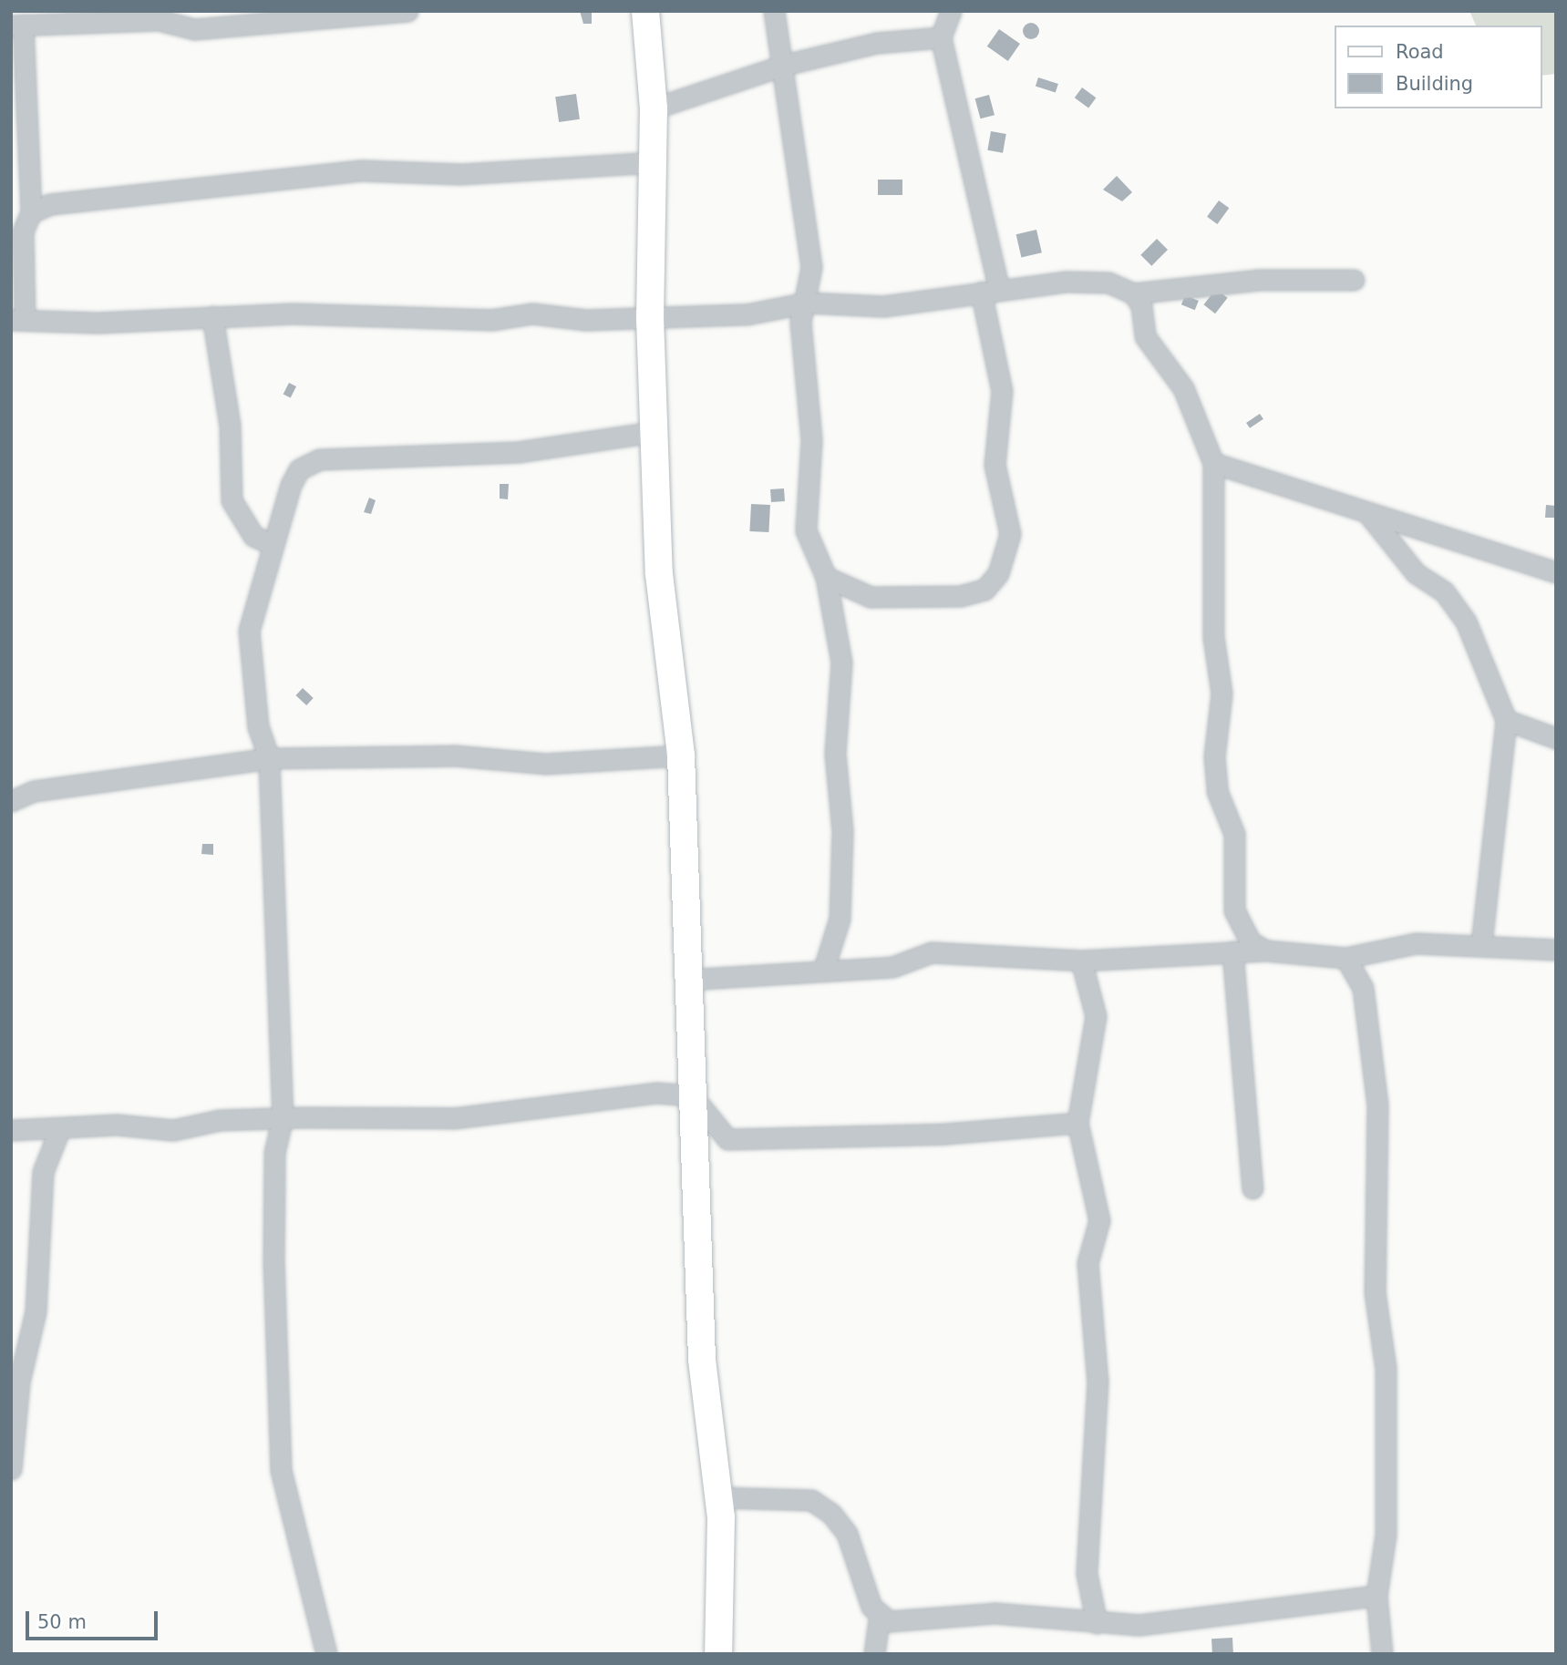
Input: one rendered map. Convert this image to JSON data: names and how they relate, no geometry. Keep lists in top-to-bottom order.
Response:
{
  "legend": ["Road", "Building"],
  "scale_bar": "50 m"
}
